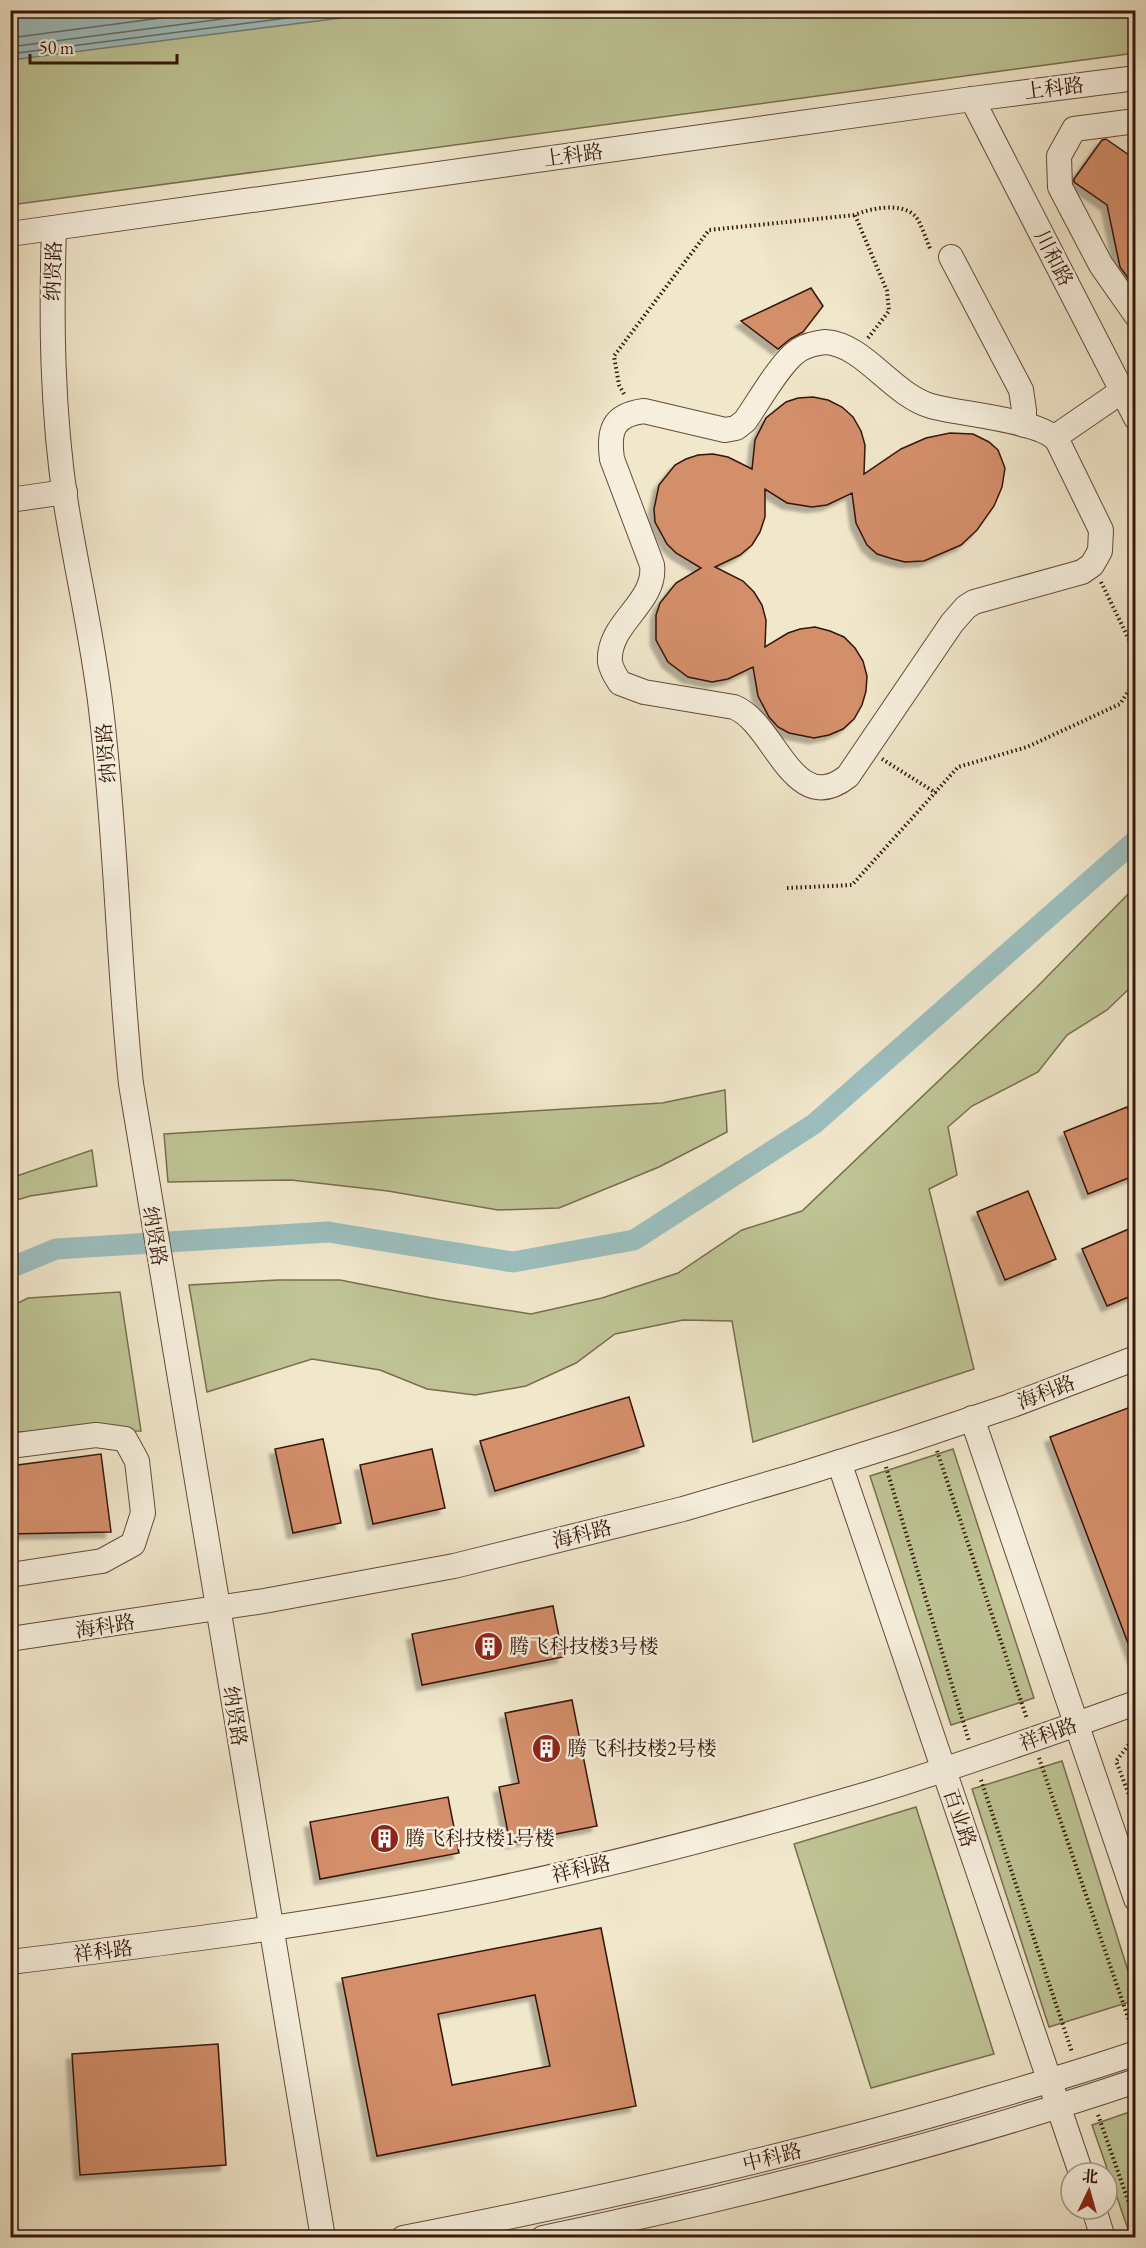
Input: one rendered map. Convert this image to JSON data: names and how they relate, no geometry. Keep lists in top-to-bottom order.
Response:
{
  "streets": {
    "street": [
      "上科路",
      "川和路",
      "纳贤路",
      "海科路",
      "祥科路",
      "百业路",
      "中科路"
    ]
  },
  "crossings": [
    ["上科路", "川和路"],
    ["上科路", "纳贤路"],
    ["纳贤路", "海科路"],
    ["纳贤路", "祥科路"],
    ["海科路", "百业路"],
    ["祥科路", "百业路"],
    ["百业路", "中科路"]
  ],
  "places": {
    "building": ["腾飞科技楼3号楼", "腾飞科技楼2号楼", "腾飞科技楼1号楼"]
  },
  "scale_bar": "50 m",
  "north": "top"
}
